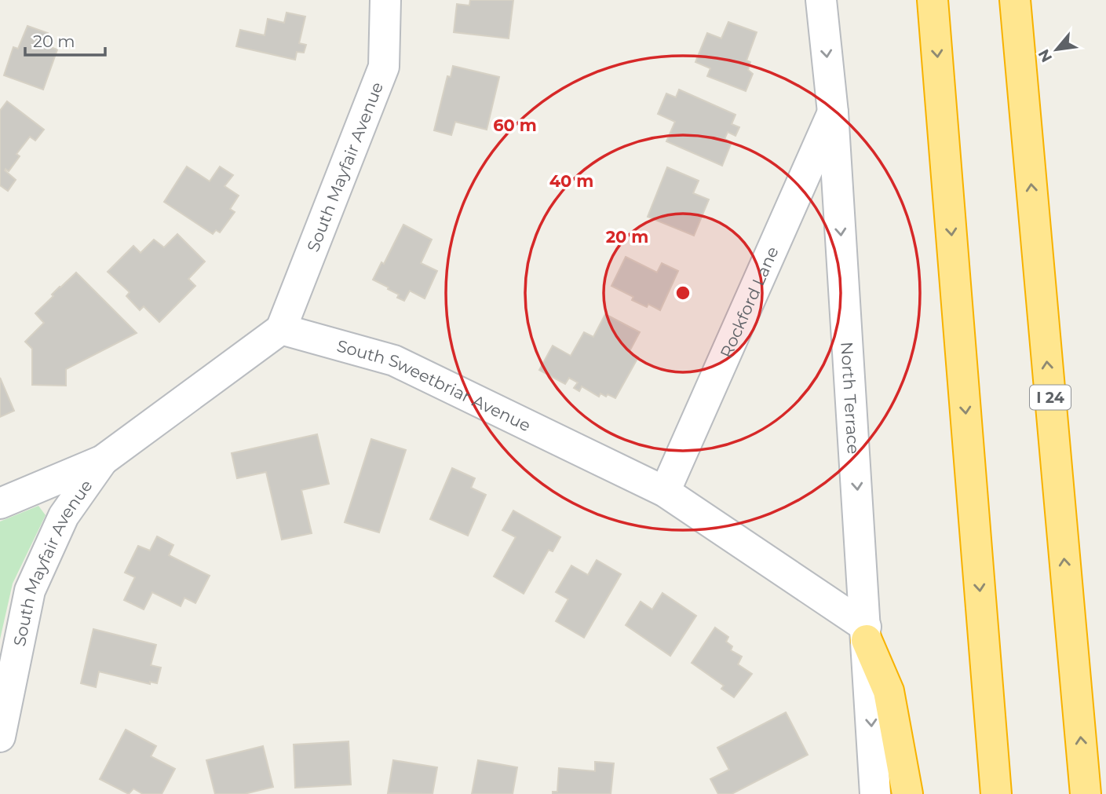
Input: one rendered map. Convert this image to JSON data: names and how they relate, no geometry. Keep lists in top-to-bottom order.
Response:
{
  "streets": {
    "highway": ["I 24"],
    "street": [
      "South Mayfair Avenue",
      "Rockford Lane",
      "South Sweetbriar Avenue",
      "North Terrace"
    ]
  },
  "crossings": [
    ["South Mayfair Avenue", "South Sweetbriar Avenue"],
    ["Rockford Lane", "South Sweetbriar Avenue"],
    ["Rockford Lane", "North Terrace"],
    ["South Sweetbriar Avenue", "North Terrace"]
  ],
  "one_way": ["North Terrace"],
  "scale_bar": "20 m",
  "north": "bottom left",
  "rings": ["60 m", "40 m", "20 m"]
}
